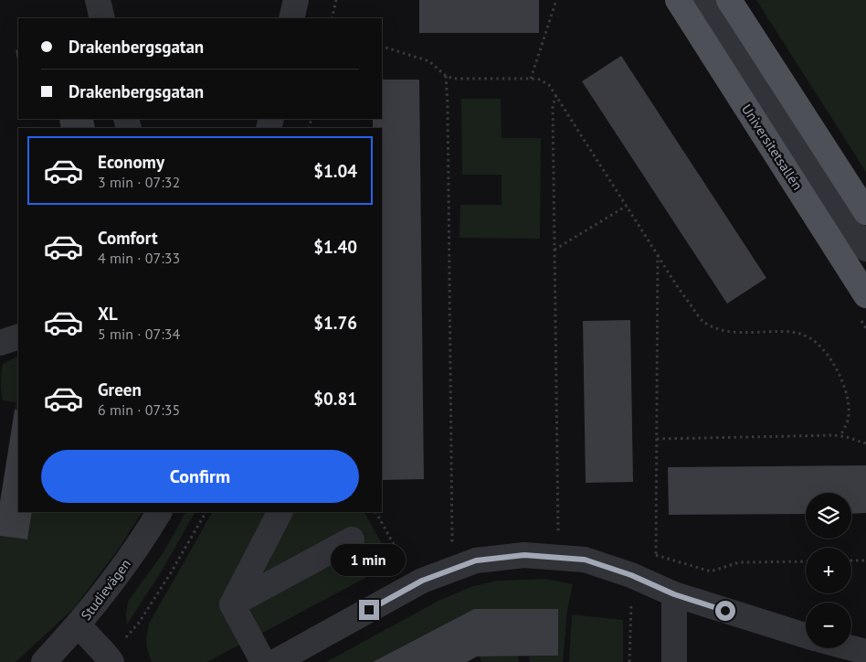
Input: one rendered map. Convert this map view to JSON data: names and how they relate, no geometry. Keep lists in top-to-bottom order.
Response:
{
  "streets": {
    "main road": ["Universitetsallén"],
    "street": ["Studievägen"]
  },
  "page": {
    "banner": ["Drakenbergsgatan", "Drakenbergsgatan"],
    "list": [
      {
        "name": "Economy",
        "note": "3 min · 07:32",
        "value": "$1.04"
      },
      {
        "name": "Comfort",
        "note": "4 min · 07:33",
        "value": "$1.40"
      },
      {
        "name": "XL",
        "note": "5 min · 07:34",
        "value": "$1.76"
      },
      {
        "name": "Green",
        "note": "6 min · 07:35",
        "value": "$0.81"
      }
    ],
    "buttons": "Confirm",
    "map_buttons": ["+", "−"],
    "bubble": "1 min"
  }
}
